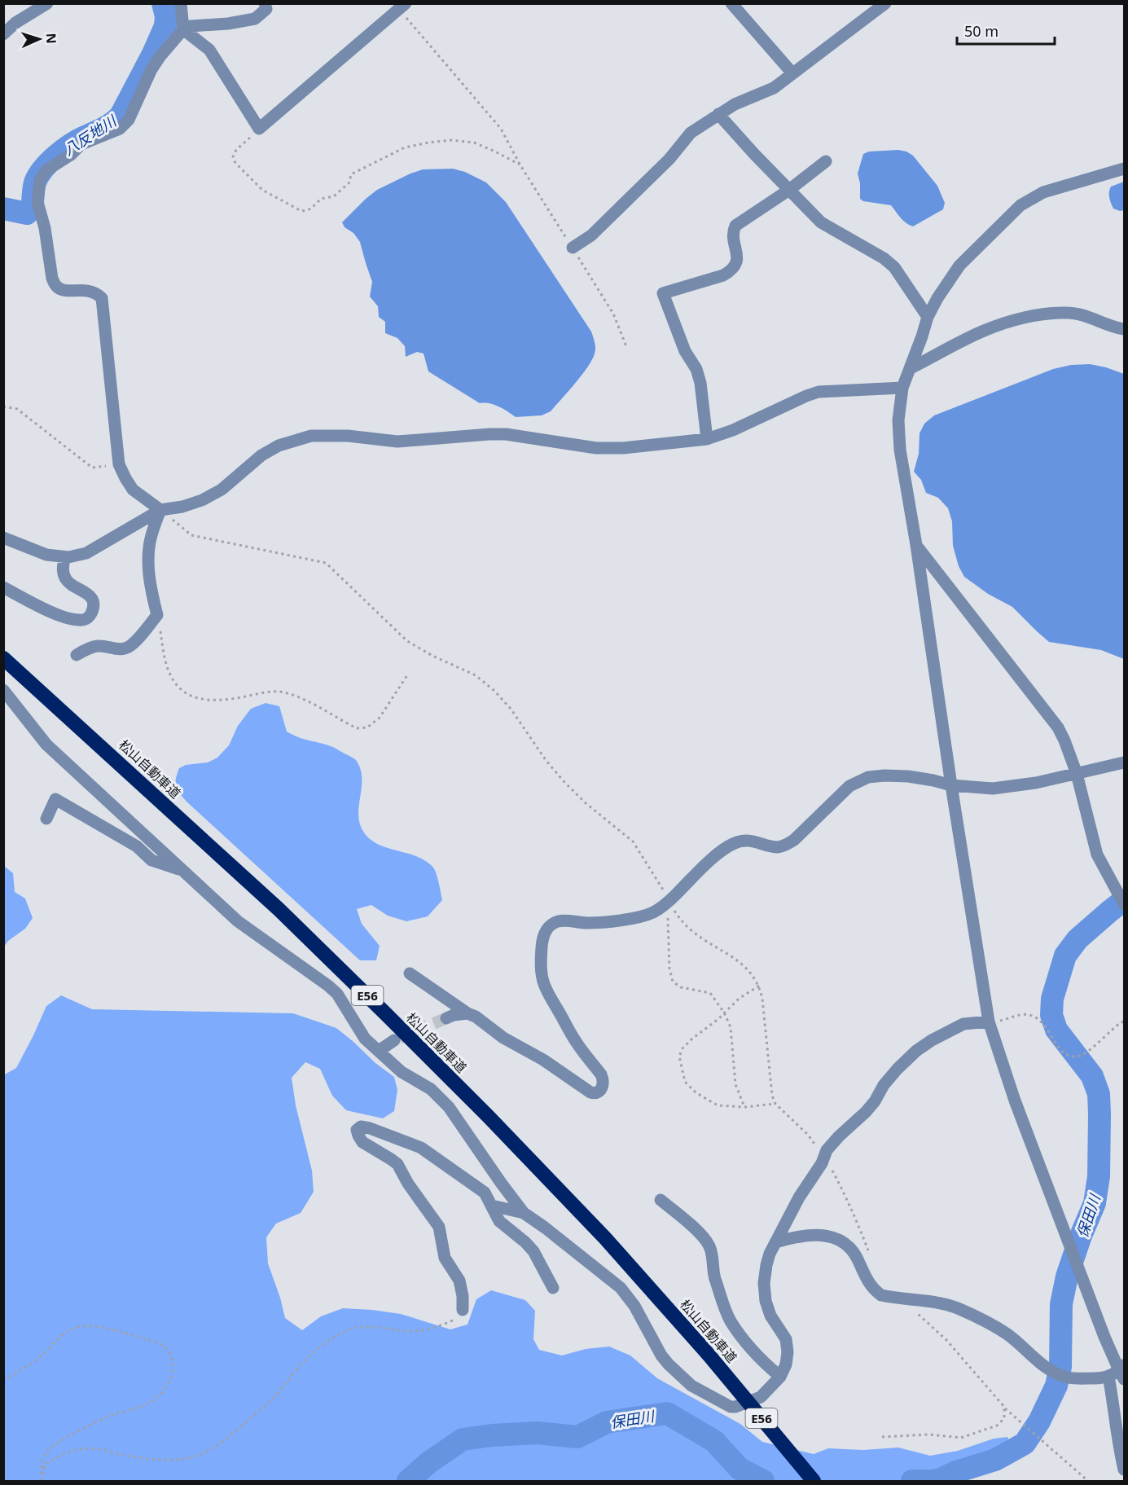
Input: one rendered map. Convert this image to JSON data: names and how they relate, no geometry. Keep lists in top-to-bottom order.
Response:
{
  "streets": {
    "highway": ["松山自動車道", "E56"]
  },
  "water": ["八反地川", "保田川"],
  "scale_bar": "50 m",
  "north": "right"
}
